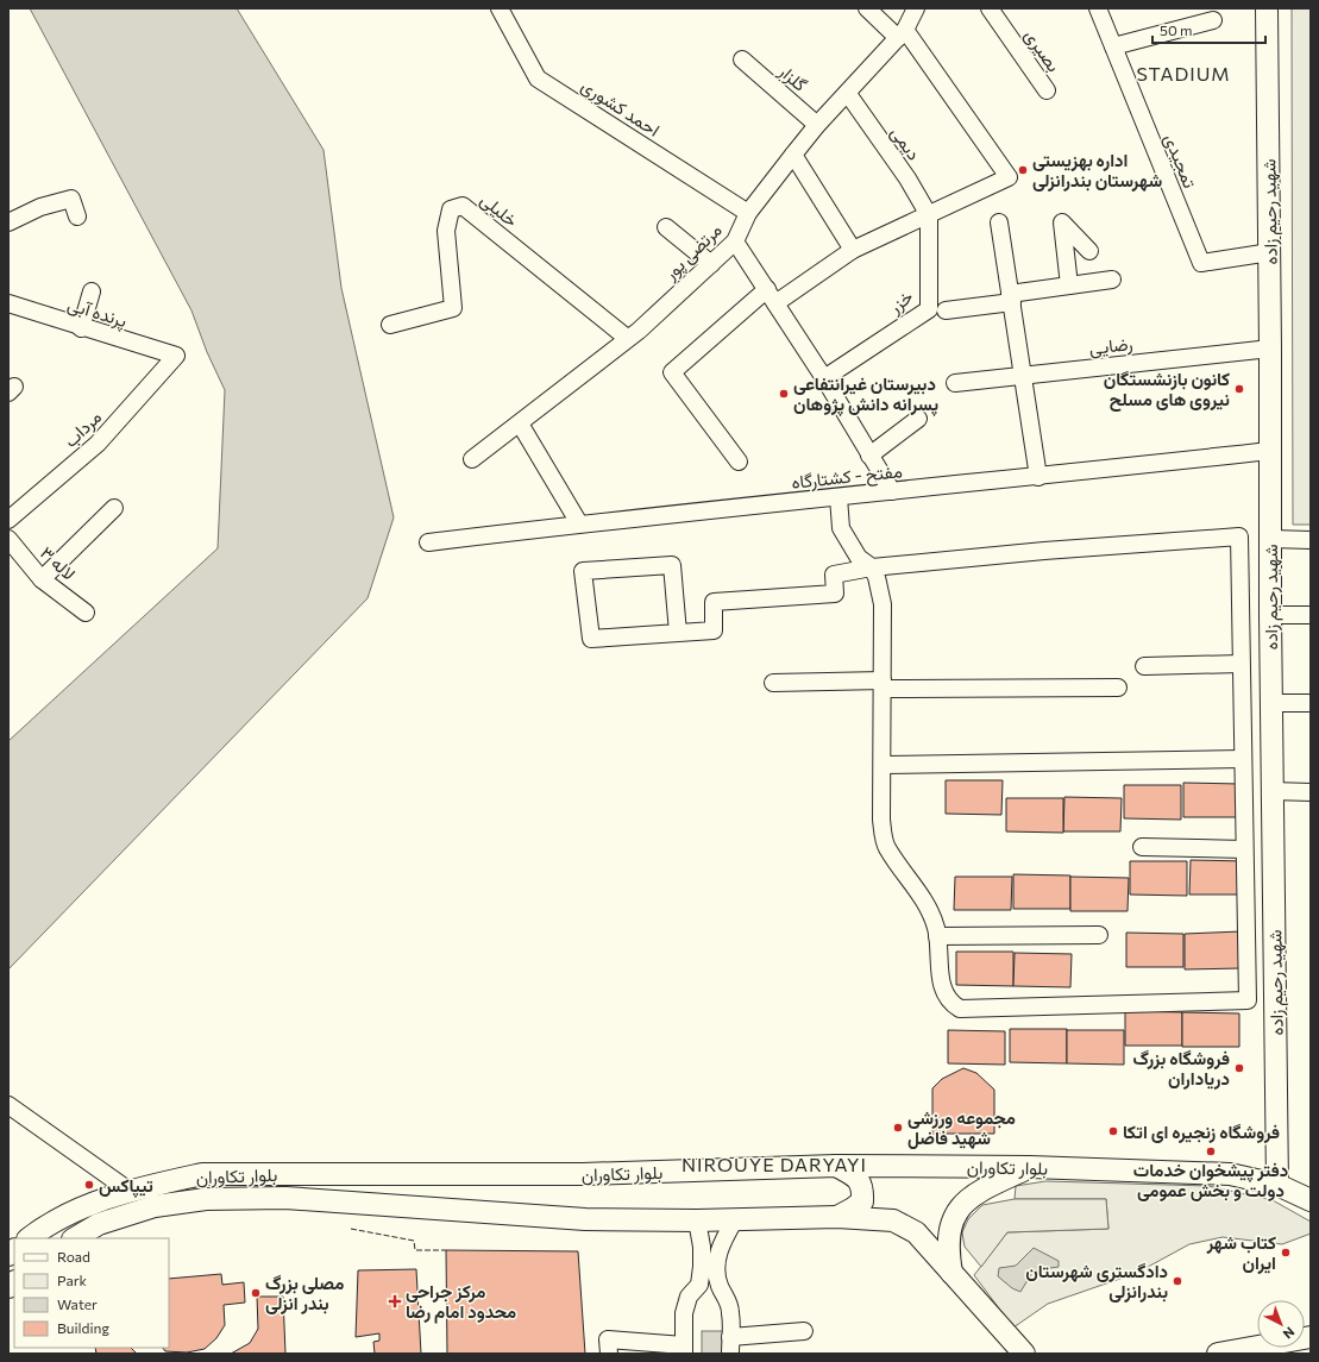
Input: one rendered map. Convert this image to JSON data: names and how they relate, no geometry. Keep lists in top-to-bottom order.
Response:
{
  "streets": {
    "main road": ["شهید رحیم زاده", "بلوار تکاوران"],
    "street": [
      "بصیری",
      "گلزار",
      "احمد کشوری",
      "دیمی",
      "تمجیدی",
      "خلیلی",
      "مرتضی پور",
      "خزر",
      "پرنده آبی",
      "رضایی",
      "مرداب",
      "مفتح - کشتارگاه",
      "لاله ۳"
    ]
  },
  "crossings": [
    ["گلزار", "مرتضی پور"],
    ["احمد کشوری", "مرتضی پور"],
    ["دیمی", "مرتضی پور"],
    ["دیمی", "خزر"],
    ["تمجیدی", "شهید رحیم زاده"],
    ["خلیلی", "مرتضی پور"],
    ["شهید رحیم زاده", "رضایی"],
    ["شهید رحیم زاده", "مفتح - کشتارگاه"],
    ["شهید رحیم زاده", "بلوار تکاوران"],
    ["پرنده آبی", "مرداب"]
  ],
  "districts": ["STADIUM", "NIROUYE DARYAYI"],
  "places": {
    "other": [
      "اداره بهزیستی شهرستان بندرانزلی",
      "کانون بازنشستگان نیروی های مسلح",
      "دبیرستان غیرانتفاعی پسرانه دانش پژوهان",
      "فروشگاه بزرگ دریاداران",
      "مجموعه ورزشی شهید فاضل",
      "فروشگاه زنجیره ای اتکا",
      "دفتر پیشخوان خدمات دولت و بخش عمومی",
      "تیپاکس",
      "کتاب شهر ایران",
      "دادگستری شهرستان بندرانزلی",
      "مصلی بزرگ بندر انزلی"
    ],
    "health": ["مرکز جراحی محدود امام رضا"]
  },
  "legend": [
    "Road",
    "Park",
    "Water",
    "Building"
  ],
  "scale_bar": "50 m",
  "north": "bottom right"
}
